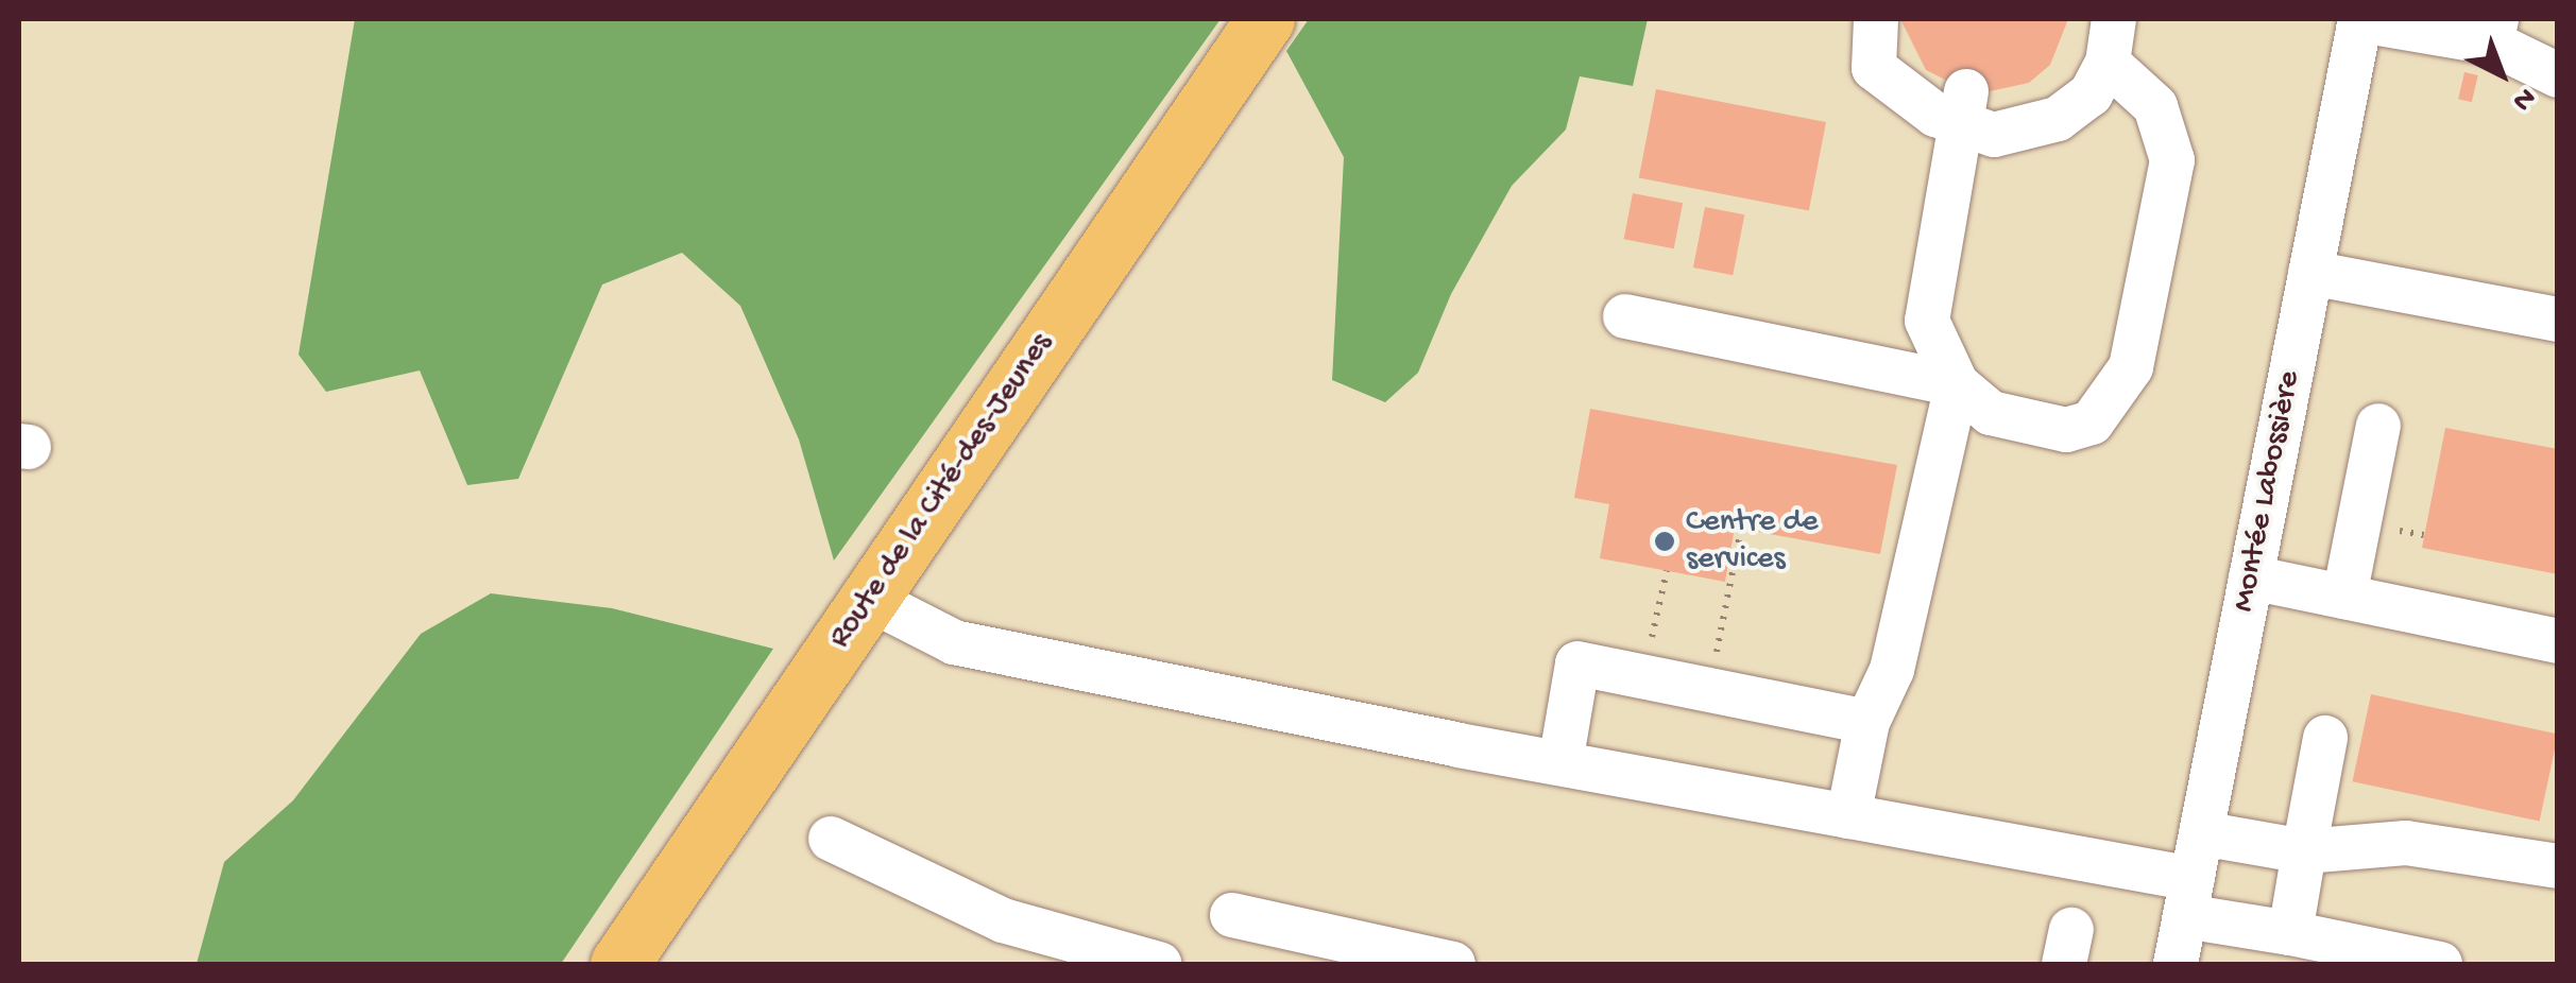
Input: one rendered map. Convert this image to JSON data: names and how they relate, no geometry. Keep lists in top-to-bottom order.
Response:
{
  "streets": {
    "main road": ["Route de la Cité-des-Jeunes"],
    "street": ["Montée Labossière"]
  },
  "places": ["Centre de services"],
  "north": "bottom right"
}
